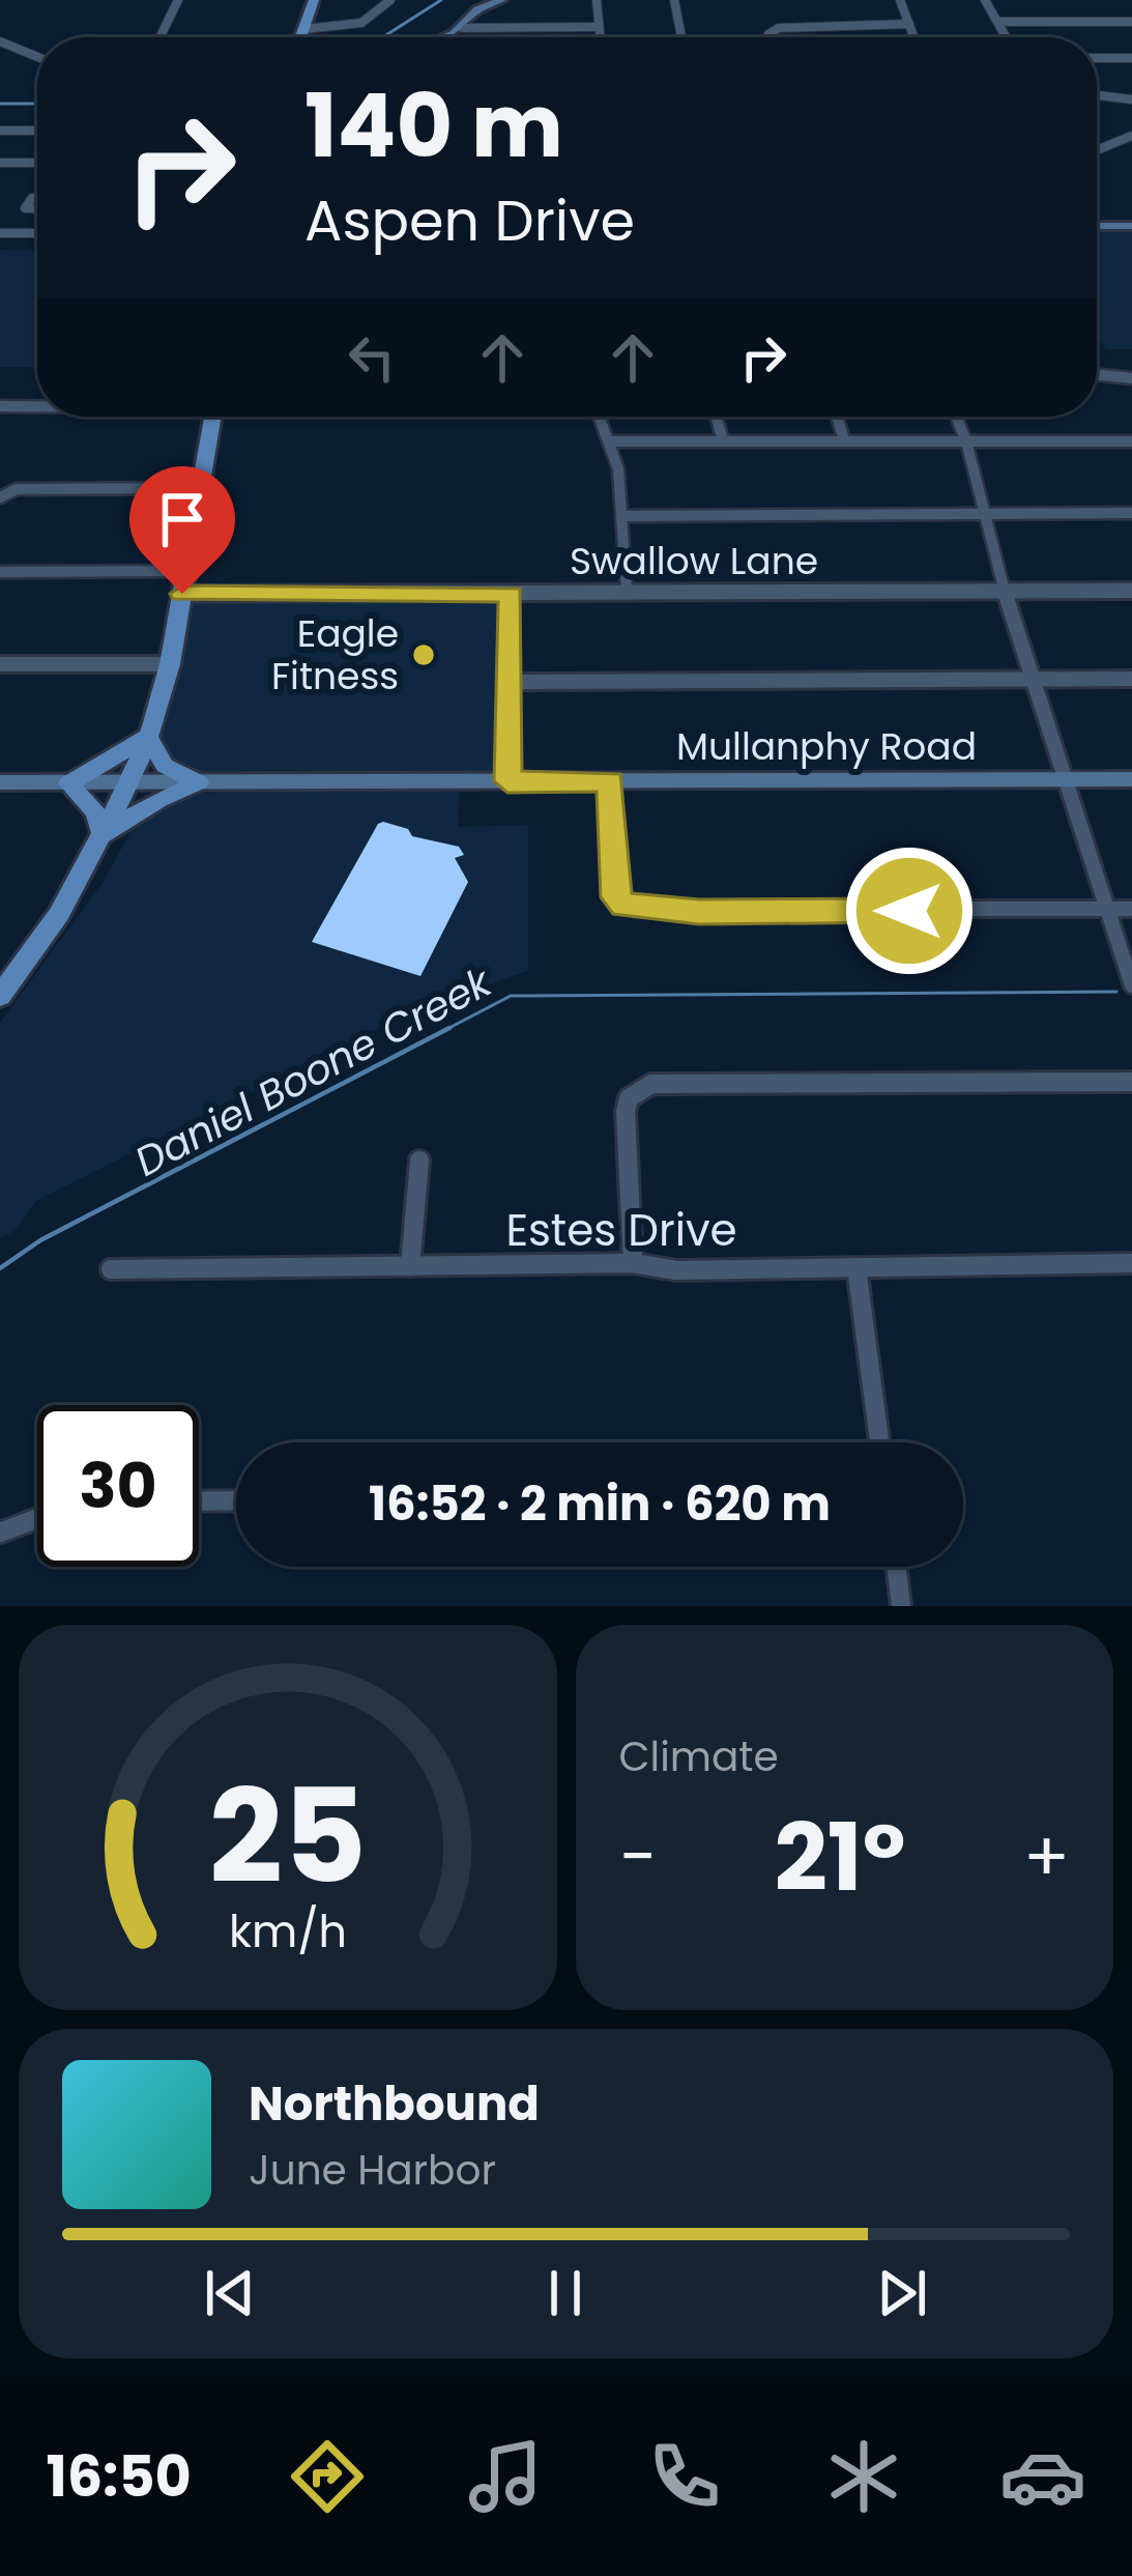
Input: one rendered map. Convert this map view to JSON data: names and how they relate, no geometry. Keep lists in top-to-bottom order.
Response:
{
  "streets": {
    "street": ["Swallow Lane", "Mullanphy Road", "Estes Drive"]
  },
  "water": ["Daniel Boone Creek"],
  "places": ["Eagle Fitness"],
  "page": {
    "turn": ["140 m", "Aspen Drive"],
    "limit": "30",
    "trip": "16:52 · 2 min · 620 m",
    "tile": "Climate",
    "heat": ["−", "21°", "+"],
    "song": ["Northbound", "June Harbor"],
    "tabs": "16:50",
    "gauge": ["25", "km/h"]
  }
}
